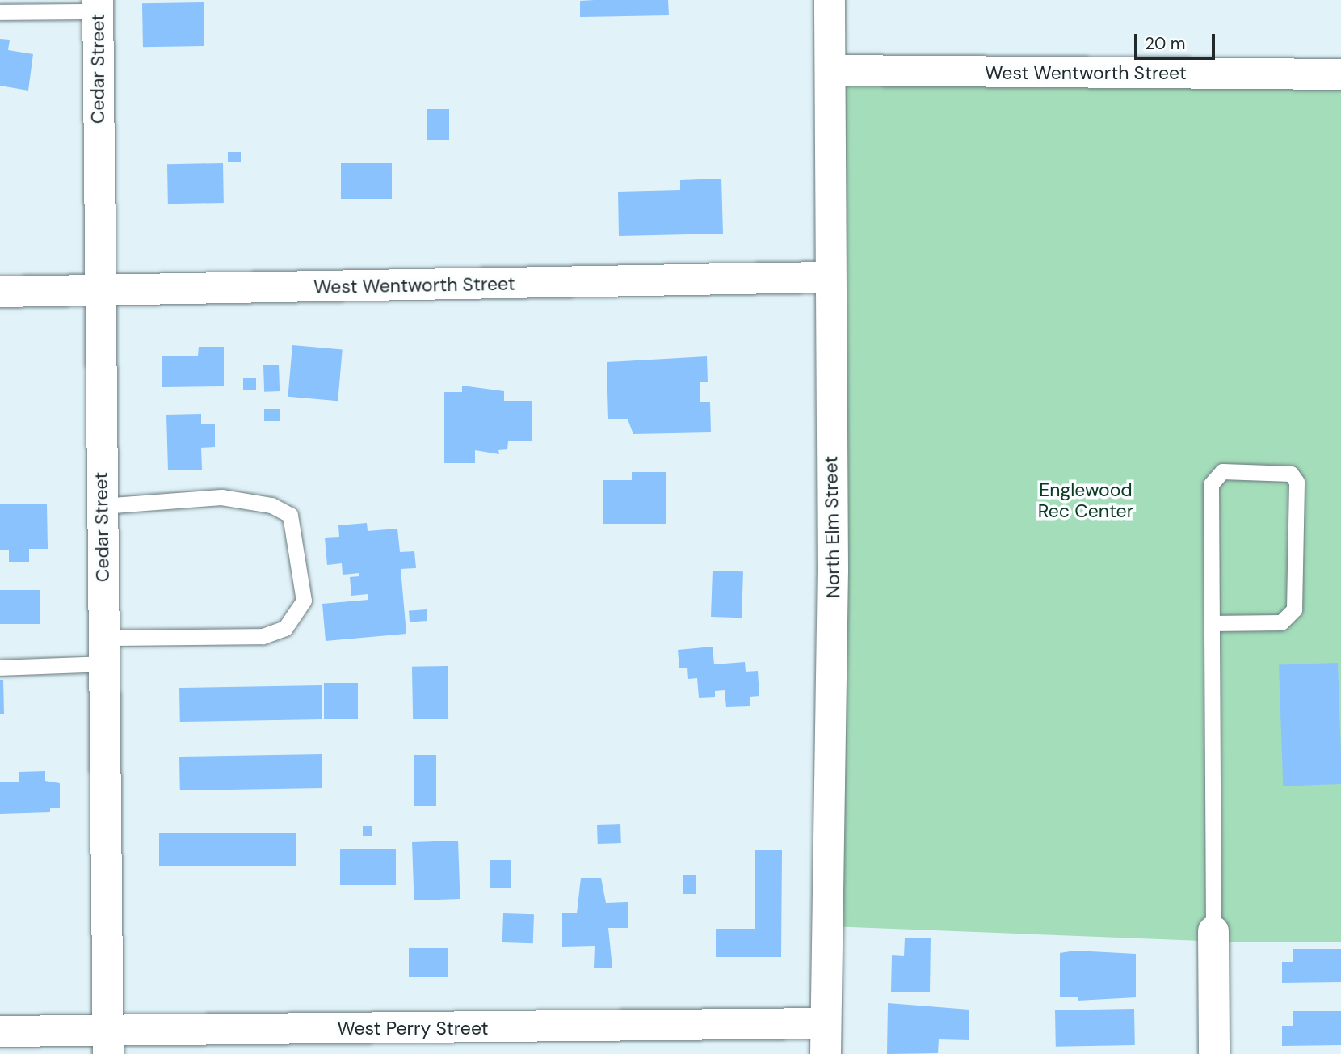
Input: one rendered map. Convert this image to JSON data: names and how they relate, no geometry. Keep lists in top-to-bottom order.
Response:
{
  "streets": {
    "street": [
      "Cedar Street",
      "West Wentworth Street",
      "North Elm Street",
      "West Perry Street"
    ]
  },
  "crossings": [
    ["Cedar Street", "West Wentworth Street"],
    ["Cedar Street", "West Perry Street"],
    ["West Wentworth Street", "North Elm Street"],
    ["North Elm Street", "West Perry Street"]
  ],
  "parks": ["Englewood Rec Center"],
  "scale_bar": "20 m"
}
